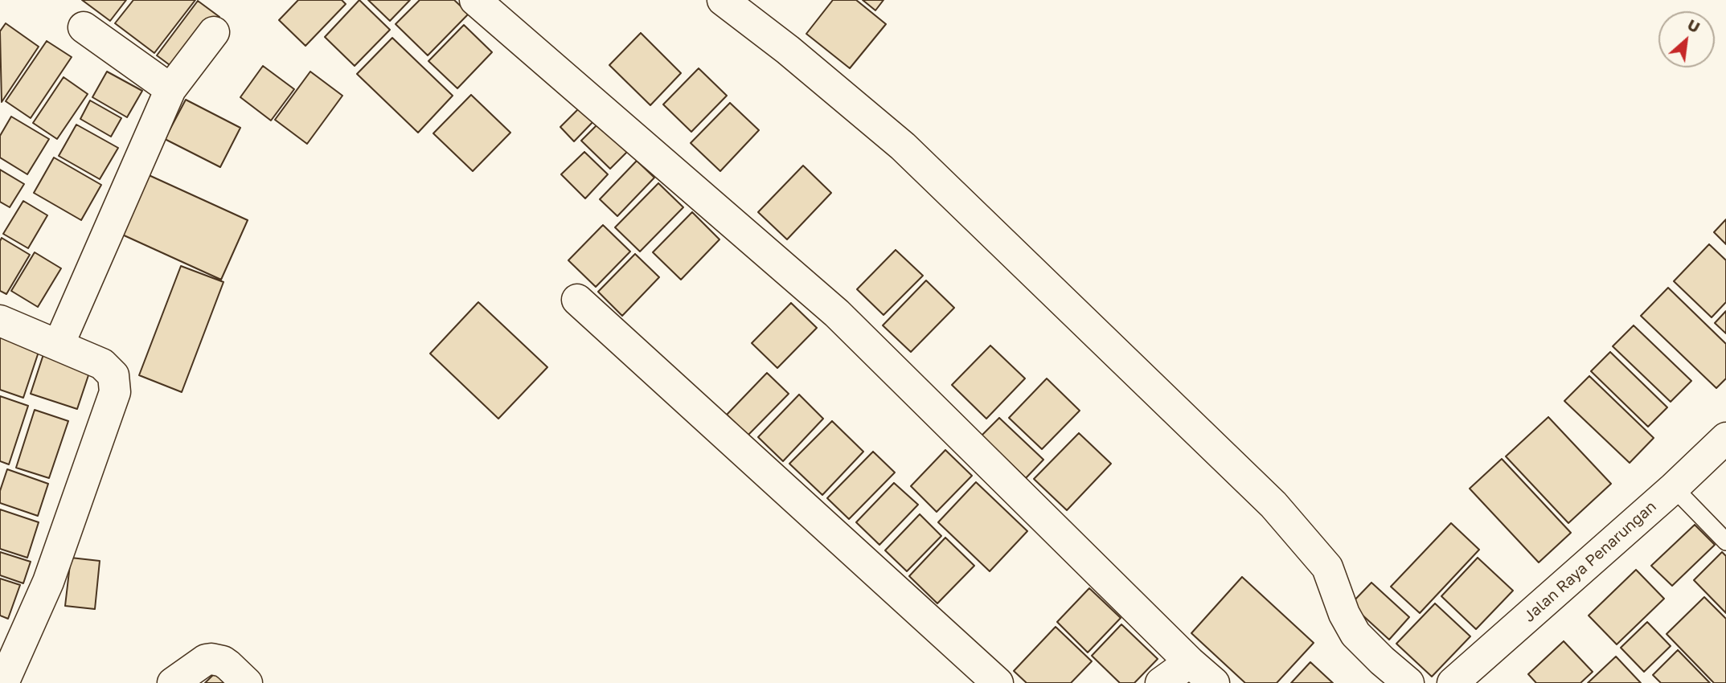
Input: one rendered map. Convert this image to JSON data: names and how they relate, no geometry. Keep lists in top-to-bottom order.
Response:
{
  "streets": {
    "street": ["Jalan Raya Penarungan"]
  },
  "north": "top right"
}
